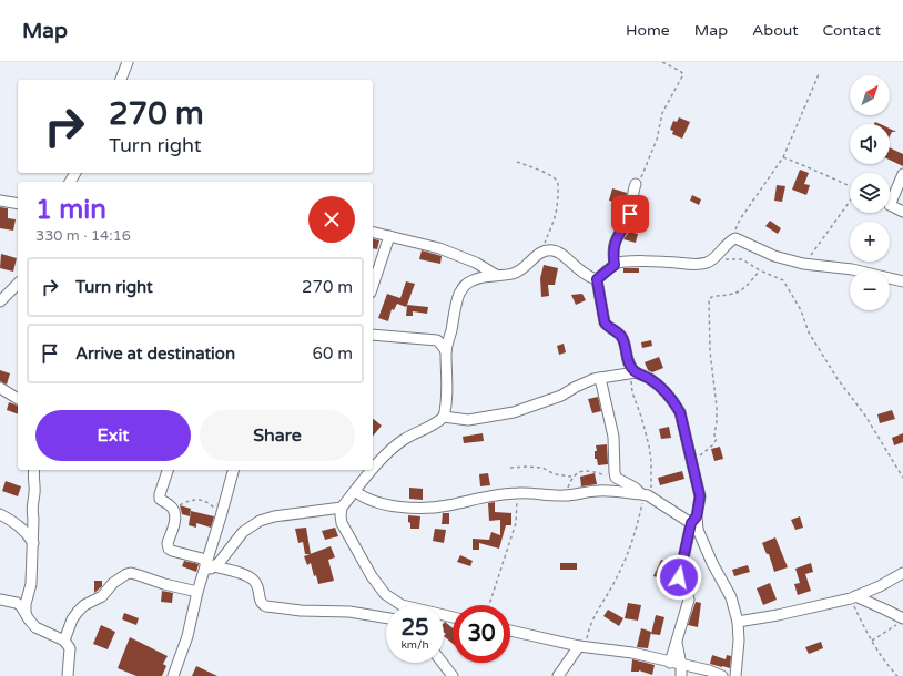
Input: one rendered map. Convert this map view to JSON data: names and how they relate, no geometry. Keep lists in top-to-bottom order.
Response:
{
  "north": "top right",
  "page": {
    "header": "Map",
    "nav": [
      "Home",
      "Map",
      "About",
      "Contact"
    ],
    "map_buttons": ["+", "−"],
    "turn": ["270 m", "Turn right"],
    "heading": ["1 min", "330 m · 14:16"],
    "list": [
      {
        "name": "Turn right",
        "value": "270 m"
      },
      {
        "name": "Arrive at destination",
        "value": "60 m"
      }
    ],
    "buttons": ["Exit", "Share"],
    "speed": "25 km/h",
    "limit": "30"
  }
}
